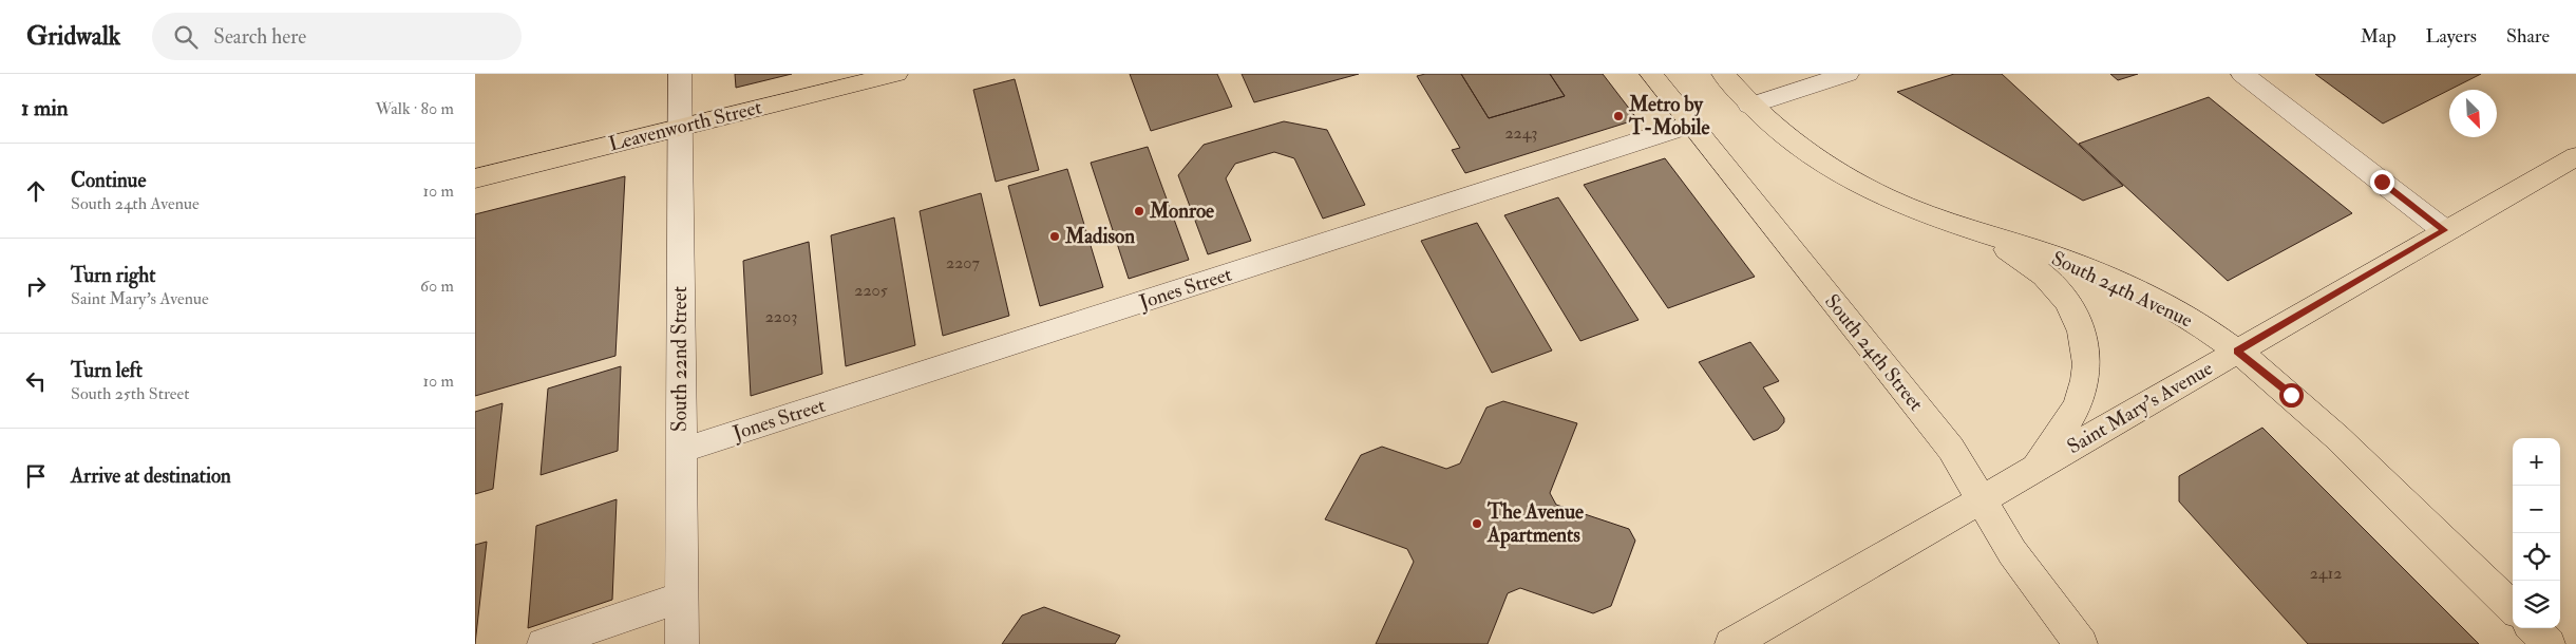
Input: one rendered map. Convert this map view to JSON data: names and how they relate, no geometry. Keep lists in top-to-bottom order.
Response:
{
  "streets": {
    "main road": [
      "Leavenworth Street",
      "South 24th Avenue",
      "South 24th Street",
      "Saint Mary's Avenue"
    ],
    "street": ["Jones Street", "South 22nd Street"]
  },
  "crossings": [
    ["Leavenworth Street", "South 22nd Street"],
    ["Jones Street", "South 24th Street"],
    ["Jones Street", "South 22nd Street"],
    ["South 24th Avenue", "Saint Mary's Avenue"],
    ["South 24th Street", "Saint Mary's Avenue"]
  ],
  "places": [
    "Metro by T-Mobile",
    "Monroe",
    "Madison",
    "The Avenue Apartments"
  ],
  "house_numbers": [
    "2243",
    "2207",
    "2205",
    "2203",
    "2412"
  ],
  "north": "bottom right",
  "page": {
    "header": "Gridwalk",
    "search": "Search here",
    "nav": ["Map", "Layers", "Share"],
    "heading": ["1 min", "Walk · 80 m"],
    "list": [
      ["Continue", "South 24th Avenue", "10 m"],
      ["Turn right", "Saint Mary's Avenue", "60 m"],
      ["Turn left", "South 25th Street", "10 m"],
      "Arrive at destination"
    ],
    "map_buttons": ["+", "−"]
  }
}
